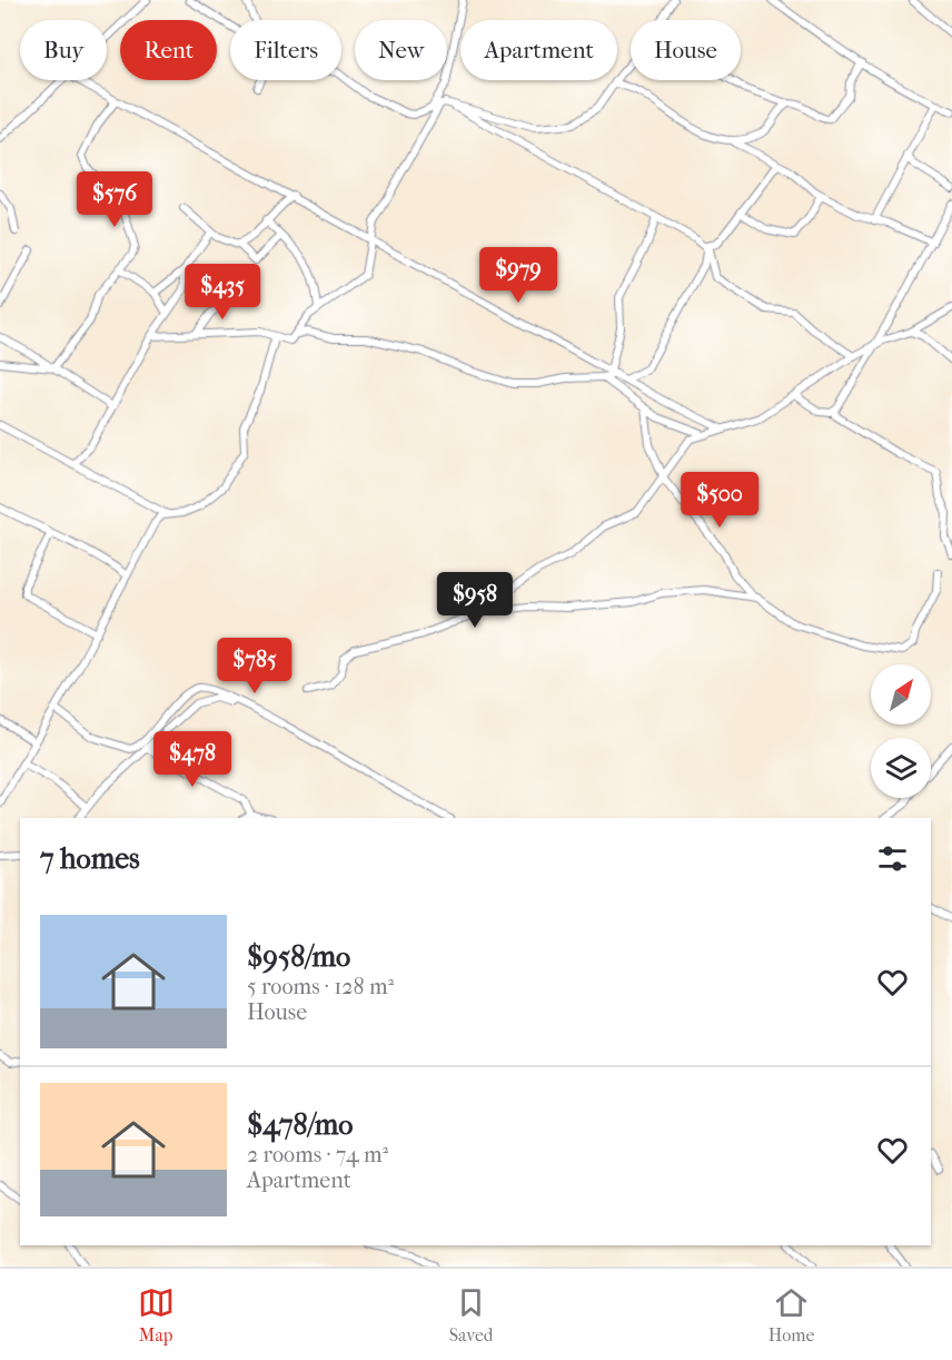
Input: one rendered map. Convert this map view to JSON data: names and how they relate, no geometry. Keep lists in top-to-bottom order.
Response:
{
  "north": "top right",
  "page": {
    "chip": [
      "Buy",
      "Rent",
      "Filters",
      "New",
      "Apartment",
      "House"
    ],
    "price": [
      "$576",
      "$979",
      "$435",
      "$500",
      "$958",
      "$785",
      "$478"
    ],
    "heading": "7 homes",
    "list": [
      {
        "name": "$958/mo",
        "note": "5 rooms · 128 m² · House"
      },
      {
        "name": "$478/mo",
        "note": "2 rooms · 74 m² · Apartment"
      }
    ],
    "tabs": ["Map", "Saved", "Home"]
  }
}
